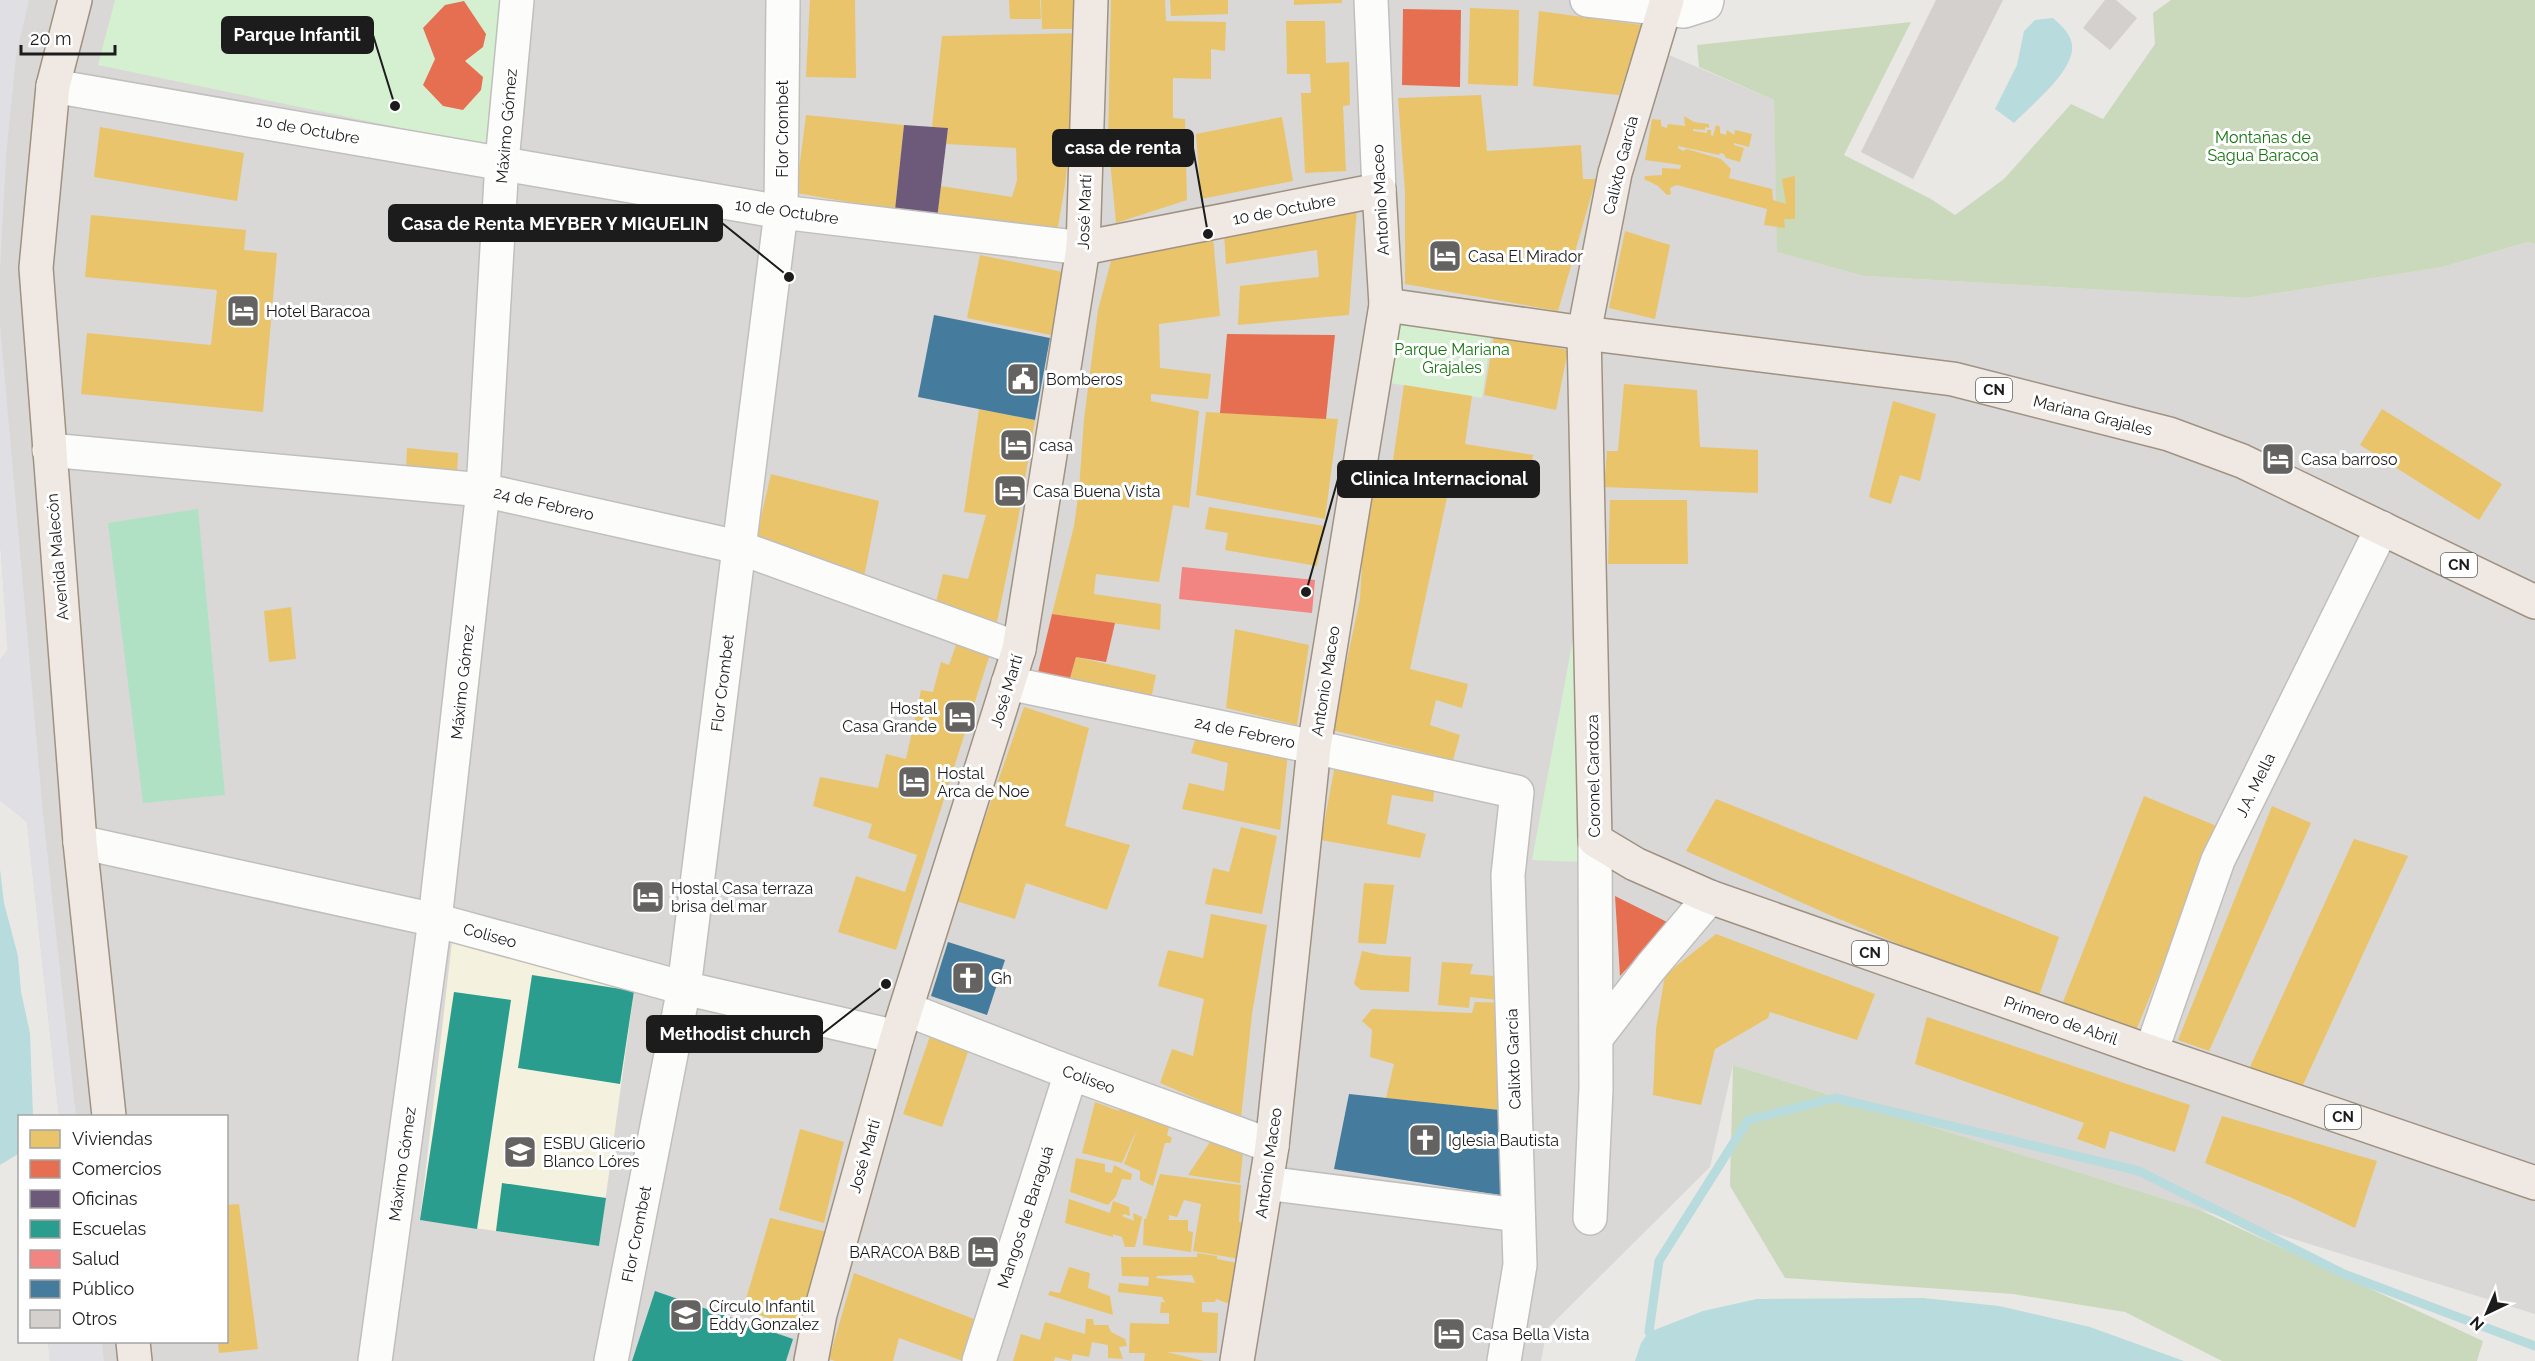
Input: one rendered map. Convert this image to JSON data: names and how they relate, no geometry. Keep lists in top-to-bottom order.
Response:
{
  "streets": {
    "main road": [
      "10 de Octubre",
      "Calixto García",
      "Antonio Maceo",
      "José Martí",
      "CN",
      "Mariana Grajales",
      "Avenida Malecón",
      "Coronel Cardoza",
      "Primero de Abril"
    ],
    "street": [
      "Máximo Gómez",
      "Flor Crombet",
      "24 de Febrero",
      "J.A. Mella",
      "Coliseo",
      "Mangos de Baraguá"
    ]
  },
  "crossings": [
    ["Máximo Gómez", "10 de Octubre"],
    ["Máximo Gómez", "24 de Febrero"],
    ["Máximo Gómez", "Coliseo"],
    ["10 de Octubre", "Flor Crombet"],
    ["10 de Octubre", "Antonio Maceo"],
    ["10 de Octubre", "José Martí"],
    ["10 de Octubre", "Avenida Malecón"],
    ["Flor Crombet", "24 de Febrero"],
    ["Flor Crombet", "Coliseo"],
    ["Calixto García", "Mariana Grajales"],
    ["Calixto García", "24 de Febrero"],
    ["Calixto García", "Coronel Cardoza"],
    ["Antonio Maceo", "24 de Febrero"],
    ["Antonio Maceo", "Coliseo"],
    ["José Martí", "24 de Febrero"],
    ["José Martí", "Coliseo"],
    ["Mariana Grajales", "Coronel Cardoza"],
    ["Mariana Grajales", "J.A. Mella"],
    ["24 de Febrero", "Avenida Malecón"],
    ["Avenida Malecón", "Coliseo"],
    ["Coronel Cardoza", "Primero de Abril"],
    ["J.A. Mella", "Primero de Abril"],
    ["Coliseo", "Mangos de Baraguá"]
  ],
  "parks": ["Montañas de Sagua Baracoa", "Parque Mariana Grajales"],
  "places": {
    "other": [
      "Parque Infantil",
      "casa de renta",
      "Casa de Renta MEYBER Y MIGUELIN",
      "Clinica Internacional",
      "Methodist church"
    ],
    "hotel": [
      "Casa El Mirador",
      "Hotel Baracoa",
      "casa",
      "Casa barroso",
      "Casa Buena Vista",
      "Hostal Casa Grande",
      "Hostal Arca de Noe",
      "Hostal Casa terraza brisa del mar",
      "BARACOA B&B",
      "Casa Bella Vista"
    ],
    "public building": ["Bomberos"],
    "church": ["Gh", "Iglesia Bautista"],
    "school or university": ["ESBU Glicerio Blanco Lóres", "Círculo Infantil Eddy Gonzalez"]
  },
  "legend": [
    "Viviendas",
    "Comercios",
    "Oficinas",
    "Escuelas",
    "Salud",
    "Público",
    "Otros"
  ],
  "scale_bar": "20 m",
  "north": "bottom left"
}
